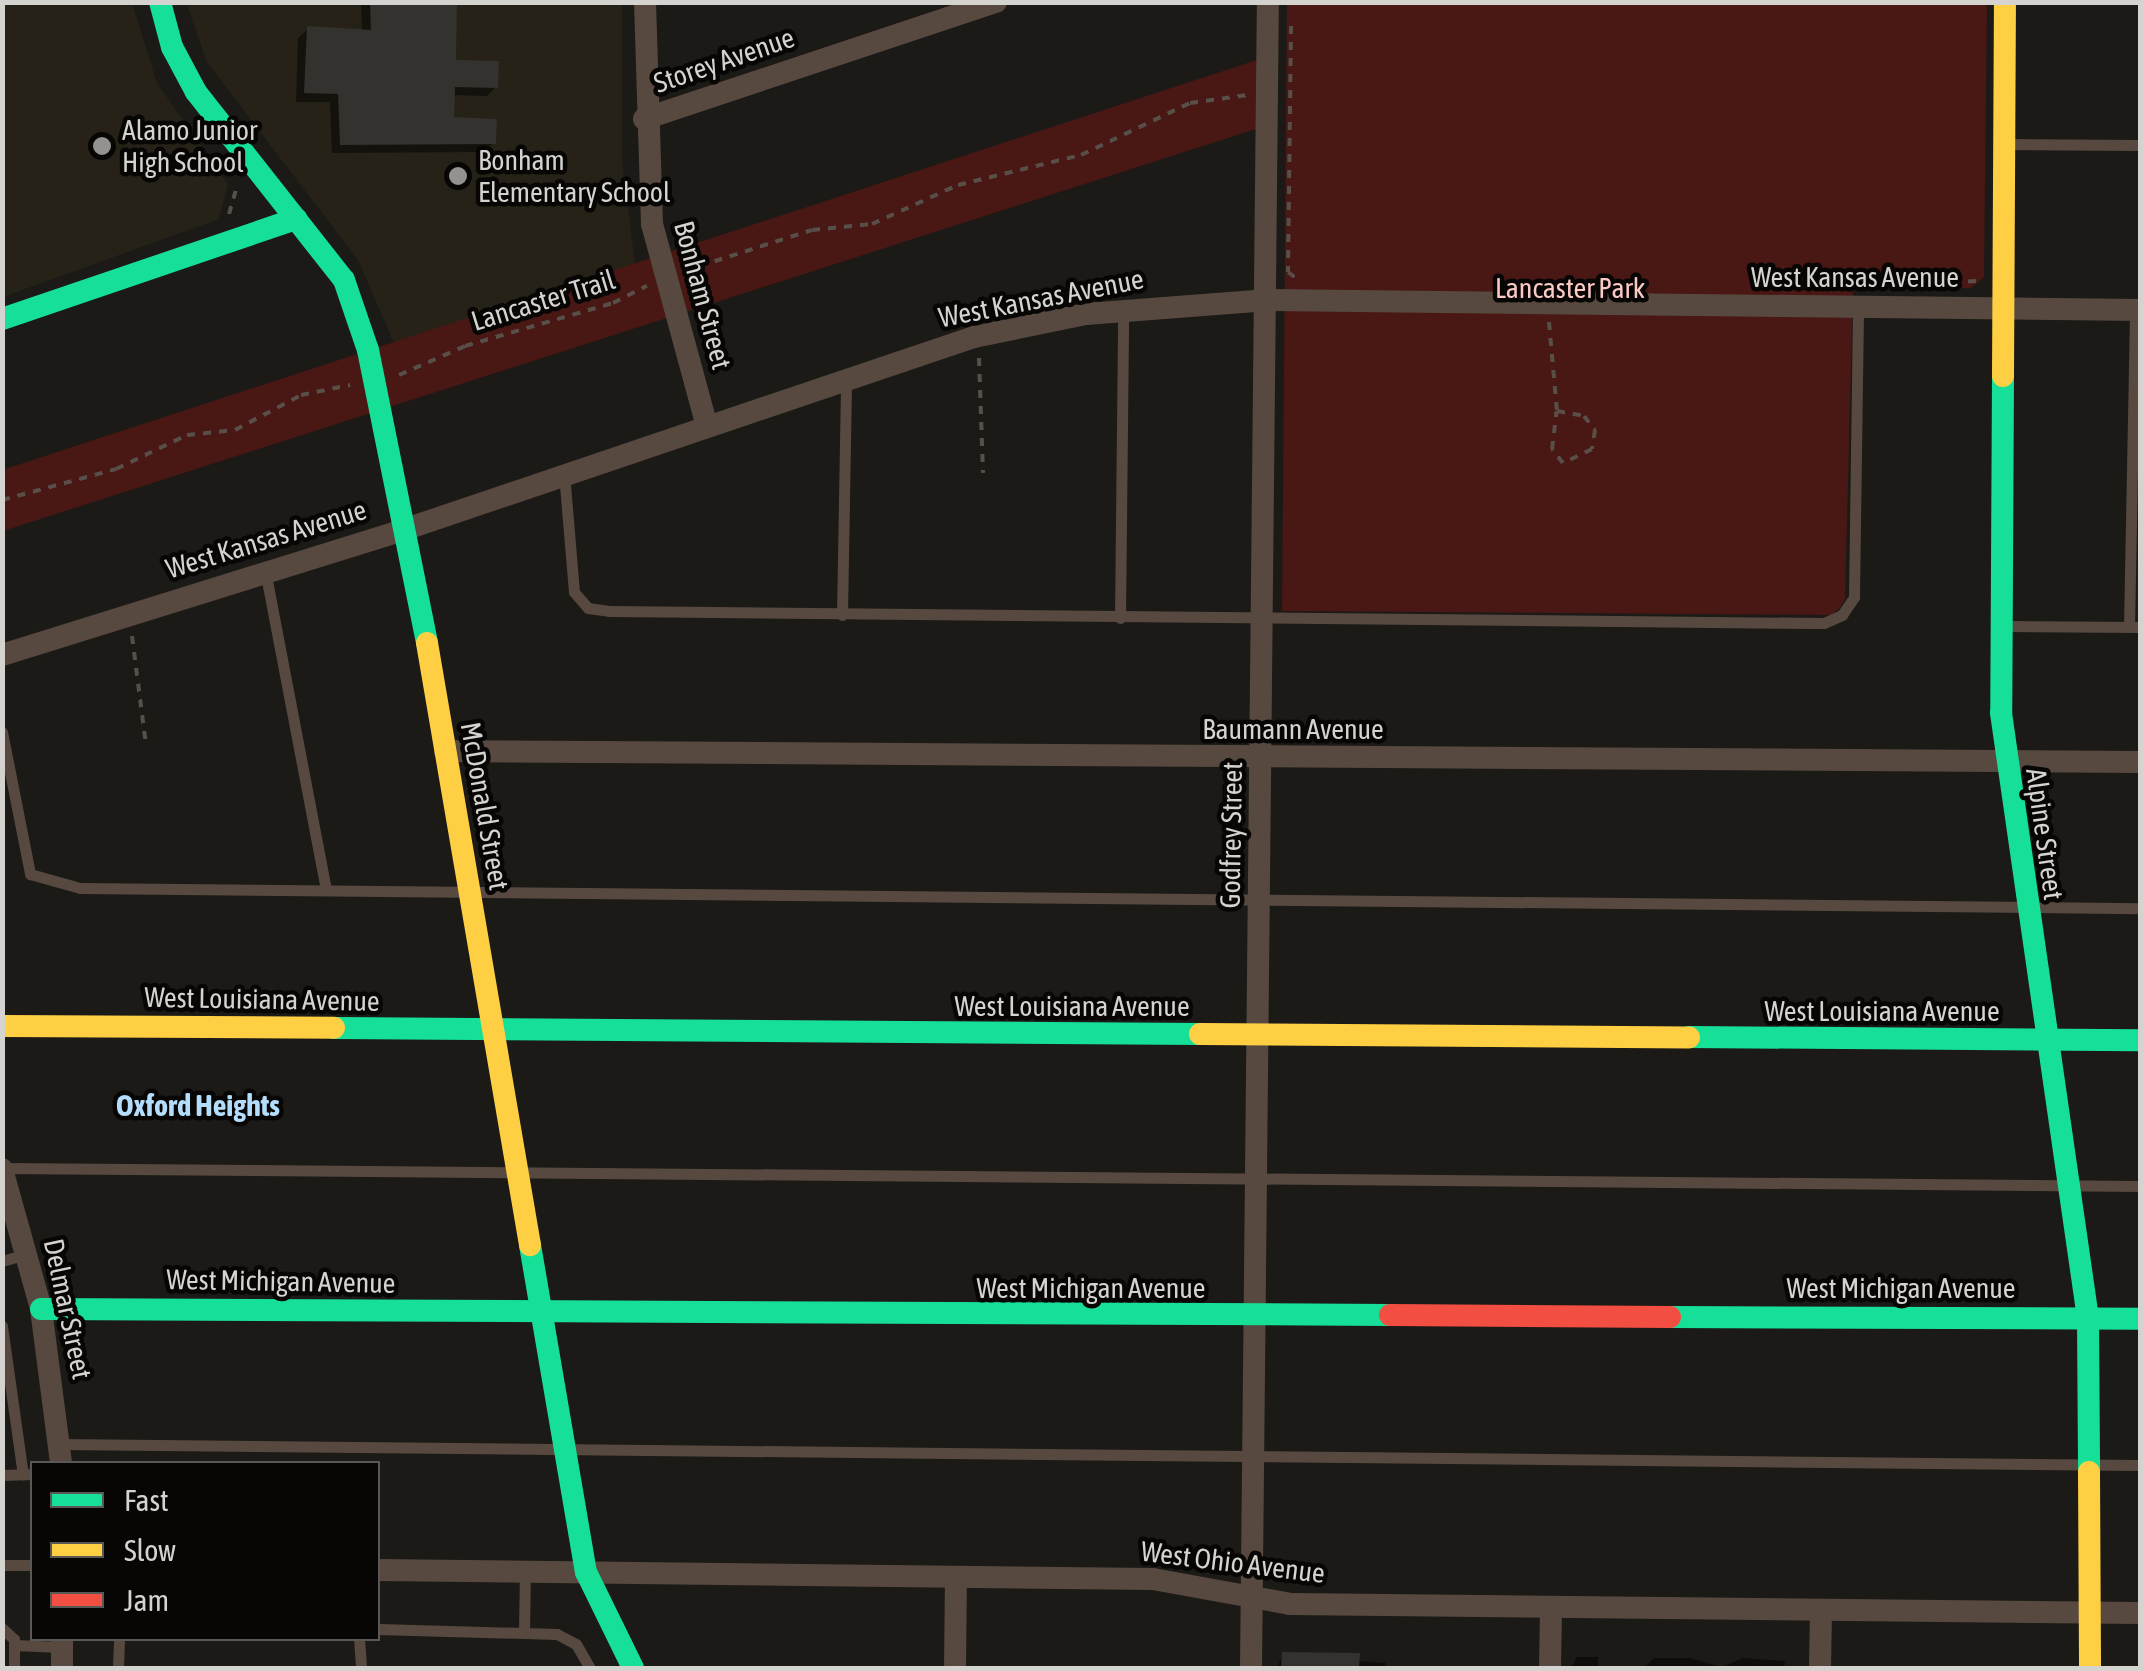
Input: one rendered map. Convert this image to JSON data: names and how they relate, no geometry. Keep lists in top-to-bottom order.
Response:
{
  "streets": {
    "street": [
      "Storey Avenue",
      "West Kansas Avenue",
      "Bonham Street",
      "Baumann Avenue",
      "McDonald Street",
      "Alpine Street",
      "Godfrey Street",
      "West Louisiana Avenue",
      "West Michigan Avenue",
      "Delmar Street",
      "West Ohio Avenue"
    ],
    "path": ["Lancaster Trail"]
  },
  "crossings": [
    ["Storey Avenue", "Bonham Street"],
    ["West Kansas Avenue", "Bonham Street"],
    ["West Kansas Avenue", "McDonald Street"],
    ["West Kansas Avenue", "Alpine Street"],
    ["West Kansas Avenue", "Godfrey Street"],
    ["Bonham Street", "Lancaster Trail"],
    ["Lancaster Trail", "McDonald Street"],
    ["Lancaster Trail", "Godfrey Street"],
    ["Baumann Avenue", "McDonald Street"],
    ["Baumann Avenue", "Alpine Street"],
    ["Baumann Avenue", "Godfrey Street"],
    ["McDonald Street", "West Louisiana Avenue"],
    ["McDonald Street", "West Michigan Avenue"],
    ["McDonald Street", "West Ohio Avenue"],
    ["Alpine Street", "West Louisiana Avenue"],
    ["Alpine Street", "West Michigan Avenue"],
    ["Alpine Street", "West Ohio Avenue"],
    ["Godfrey Street", "West Louisiana Avenue"],
    ["Godfrey Street", "West Michigan Avenue"],
    ["Godfrey Street", "West Ohio Avenue"],
    ["West Michigan Avenue", "Delmar Street"]
  ],
  "districts": ["Oxford Heights"],
  "parks": ["Lancaster Park"],
  "places": ["Alamo Junior High School", "Bonham Elementary School"],
  "legend": ["Fast", "Slow", "Jam"]
}
